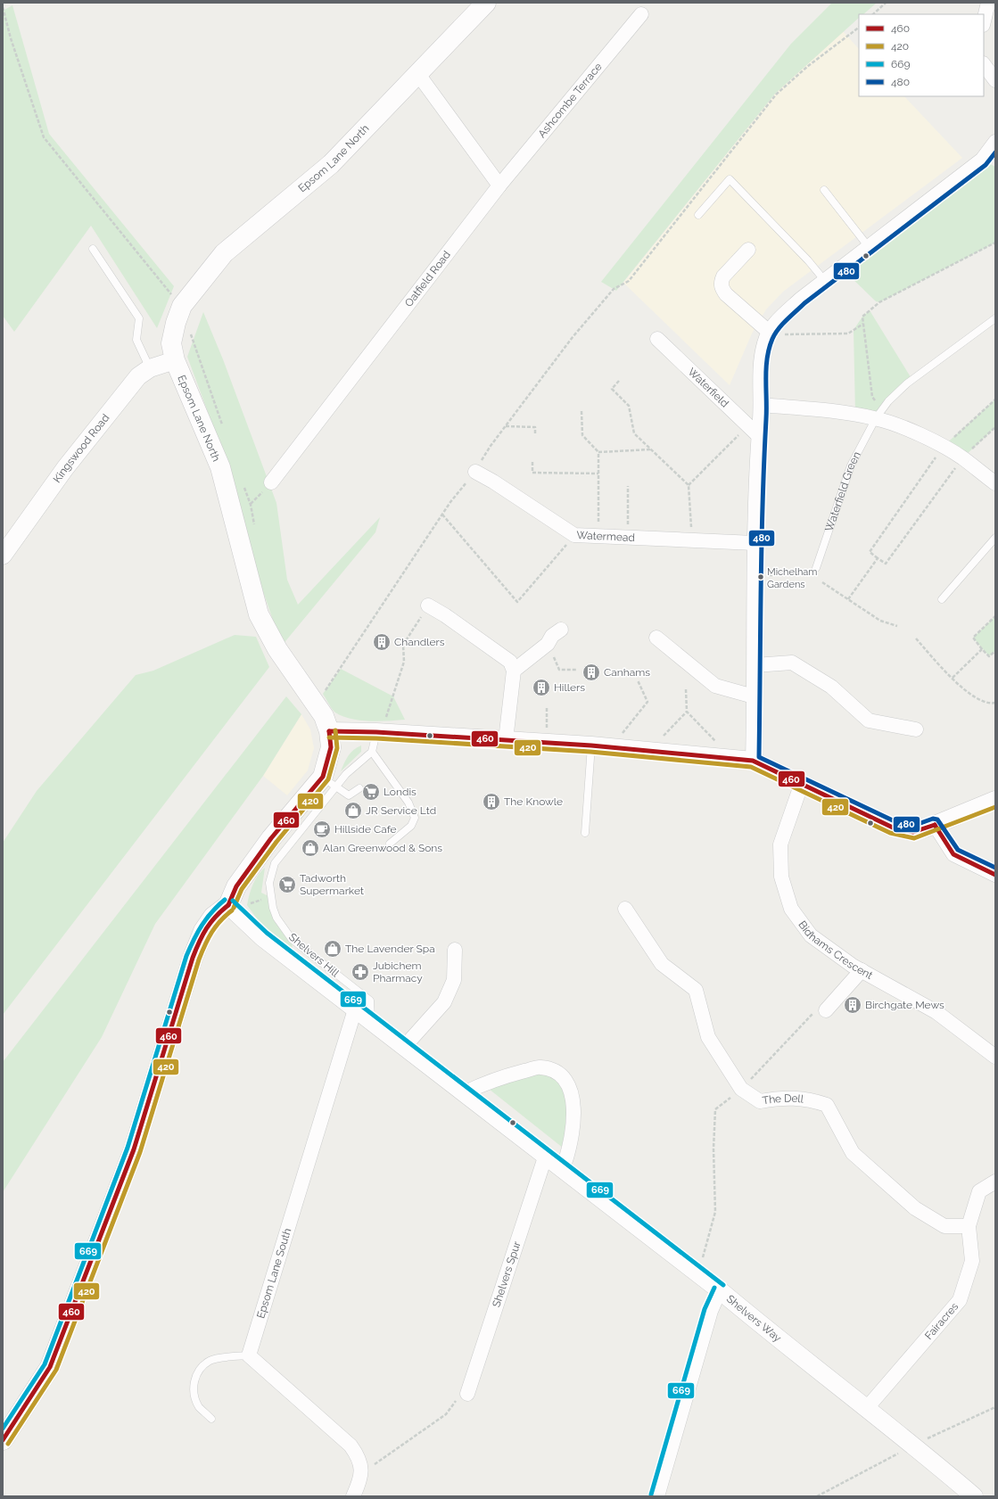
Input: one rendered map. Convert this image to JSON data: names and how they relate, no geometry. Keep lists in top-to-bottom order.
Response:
{
  "streets": {
    "main road": ["Epsom Lane North"],
    "street": [
      "Ashcombe Terrace",
      "Oatfield Road",
      "Waterfield",
      "Kingswood Road",
      "Watermead",
      "Bidhams Crescent",
      "The Dell",
      "Epsom Lane South",
      "Shelvers Spur",
      "Shelvers Way",
      "Fairacres"
    ],
    "lane": ["Waterfield Green", "Shelvers Hill"]
  },
  "crossings": [
    ["Ashcombe Terrace", "Oatfield Road"],
    ["Epsom Lane North", "Kingswood Road"],
    ["Epsom Lane North", "Shelvers Hill"],
    ["Epsom Lane North", "Shelvers Way"],
    ["Shelvers Hill", "Shelvers Way"],
    ["The Dell", "Fairacres"],
    ["Epsom Lane South", "Shelvers Way"],
    ["Shelvers Spur", "Shelvers Way"],
    ["Shelvers Way", "Fairacres"]
  ],
  "places": {
    "other": ["Michelham Gardens"],
    "building": [
      "Chandlers",
      "Canhams",
      "Hillers",
      "The Knowle",
      "Birchgate Mews"
    ],
    "supermarket": ["Londis", "Tadworth Supermarket"],
    "shop": ["JR Service Ltd", "Alan Greenwood & Sons", "The Lavender Spa"],
    "cafe": ["Hillside Cafe"],
    "pharmacy": ["Jubichem Pharmacy"]
  },
  "lines": [
    "transit line 480",
    "transit line 420",
    "transit line 460",
    "transit line 669"
  ],
  "legend": [
    "460",
    "420",
    "669",
    "480"
  ]
}
